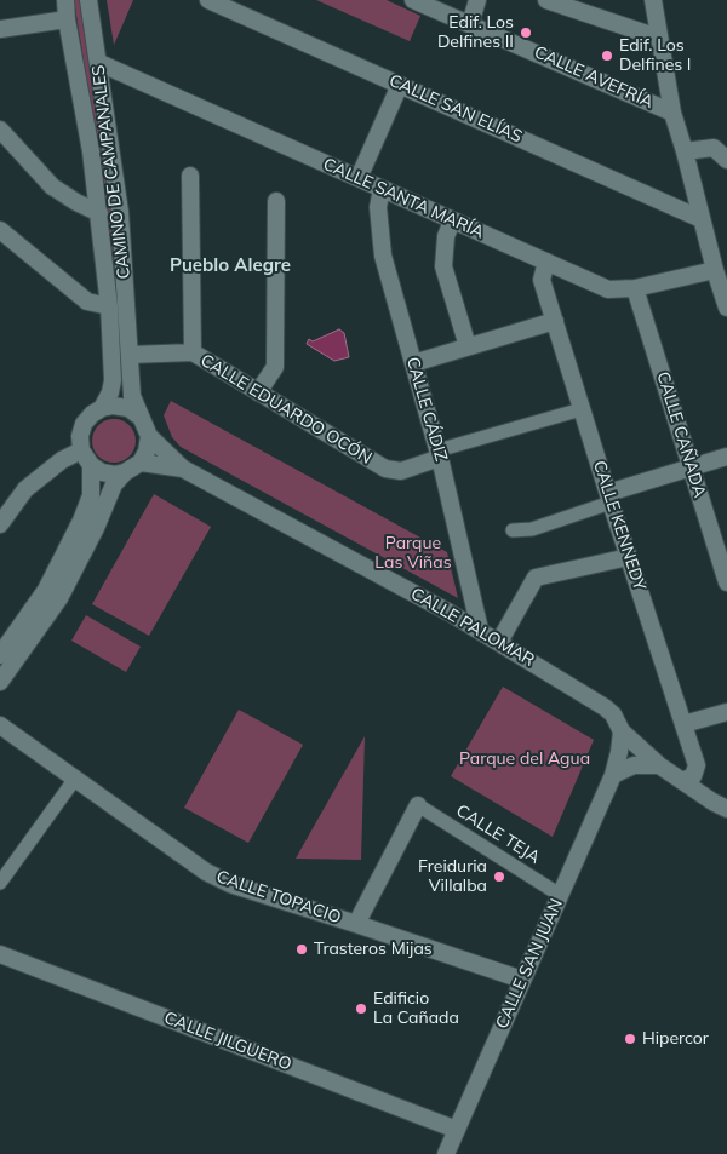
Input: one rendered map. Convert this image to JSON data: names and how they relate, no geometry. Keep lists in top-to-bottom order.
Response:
{
  "streets": {
    "street": [
      "CALLE AVEFRÍA",
      "CALLE SAN ELÍAS",
      "CAMINO DE CAMPANALES",
      "CALLE SANTA MARÍA",
      "CALLE EDUARDO OCÓN",
      "CALLE CÁDIZ",
      "CALLE CAÑADA",
      "CALLE KENNEDY",
      "CALLE PALOMAR",
      "CALLE TEJA",
      "CALLE TOPACIO",
      "CALLE SAN JUAN",
      "CALLE JILGUERO"
    ]
  },
  "crossings": [
    ["CAMINO DE CAMPANALES", "CALLE SANTA MARÍA"],
    ["CAMINO DE CAMPANALES", "CALLE EDUARDO OCÓN"],
    ["CAMINO DE CAMPANALES", "CALLE PALOMAR"],
    ["CALLE SANTA MARÍA", "CALLE CÁDIZ"],
    ["CALLE SANTA MARÍA", "CALLE CAÑADA"],
    ["CALLE SANTA MARÍA", "CALLE KENNEDY"],
    ["CALLE EDUARDO OCÓN", "CALLE CÁDIZ"],
    ["CALLE CÁDIZ", "CALLE PALOMAR"],
    ["CALLE KENNEDY", "CALLE PALOMAR"],
    ["CALLE TEJA", "CALLE SAN JUAN"],
    ["CALLE TOPACIO", "CALLE SAN JUAN"],
    ["CALLE SAN JUAN", "CALLE JILGUERO"]
  ],
  "districts": ["Pueblo Alegre"],
  "parks": ["Parque Las Viñas", "Parque del Agua"],
  "places": [
    "Edif. Los Delfines II",
    "Edif. Los Delfines I",
    "Freiduria Villalba",
    "Trasteros Mijas",
    "Edificio La Cañada",
    "Hipercor"
  ]
}
